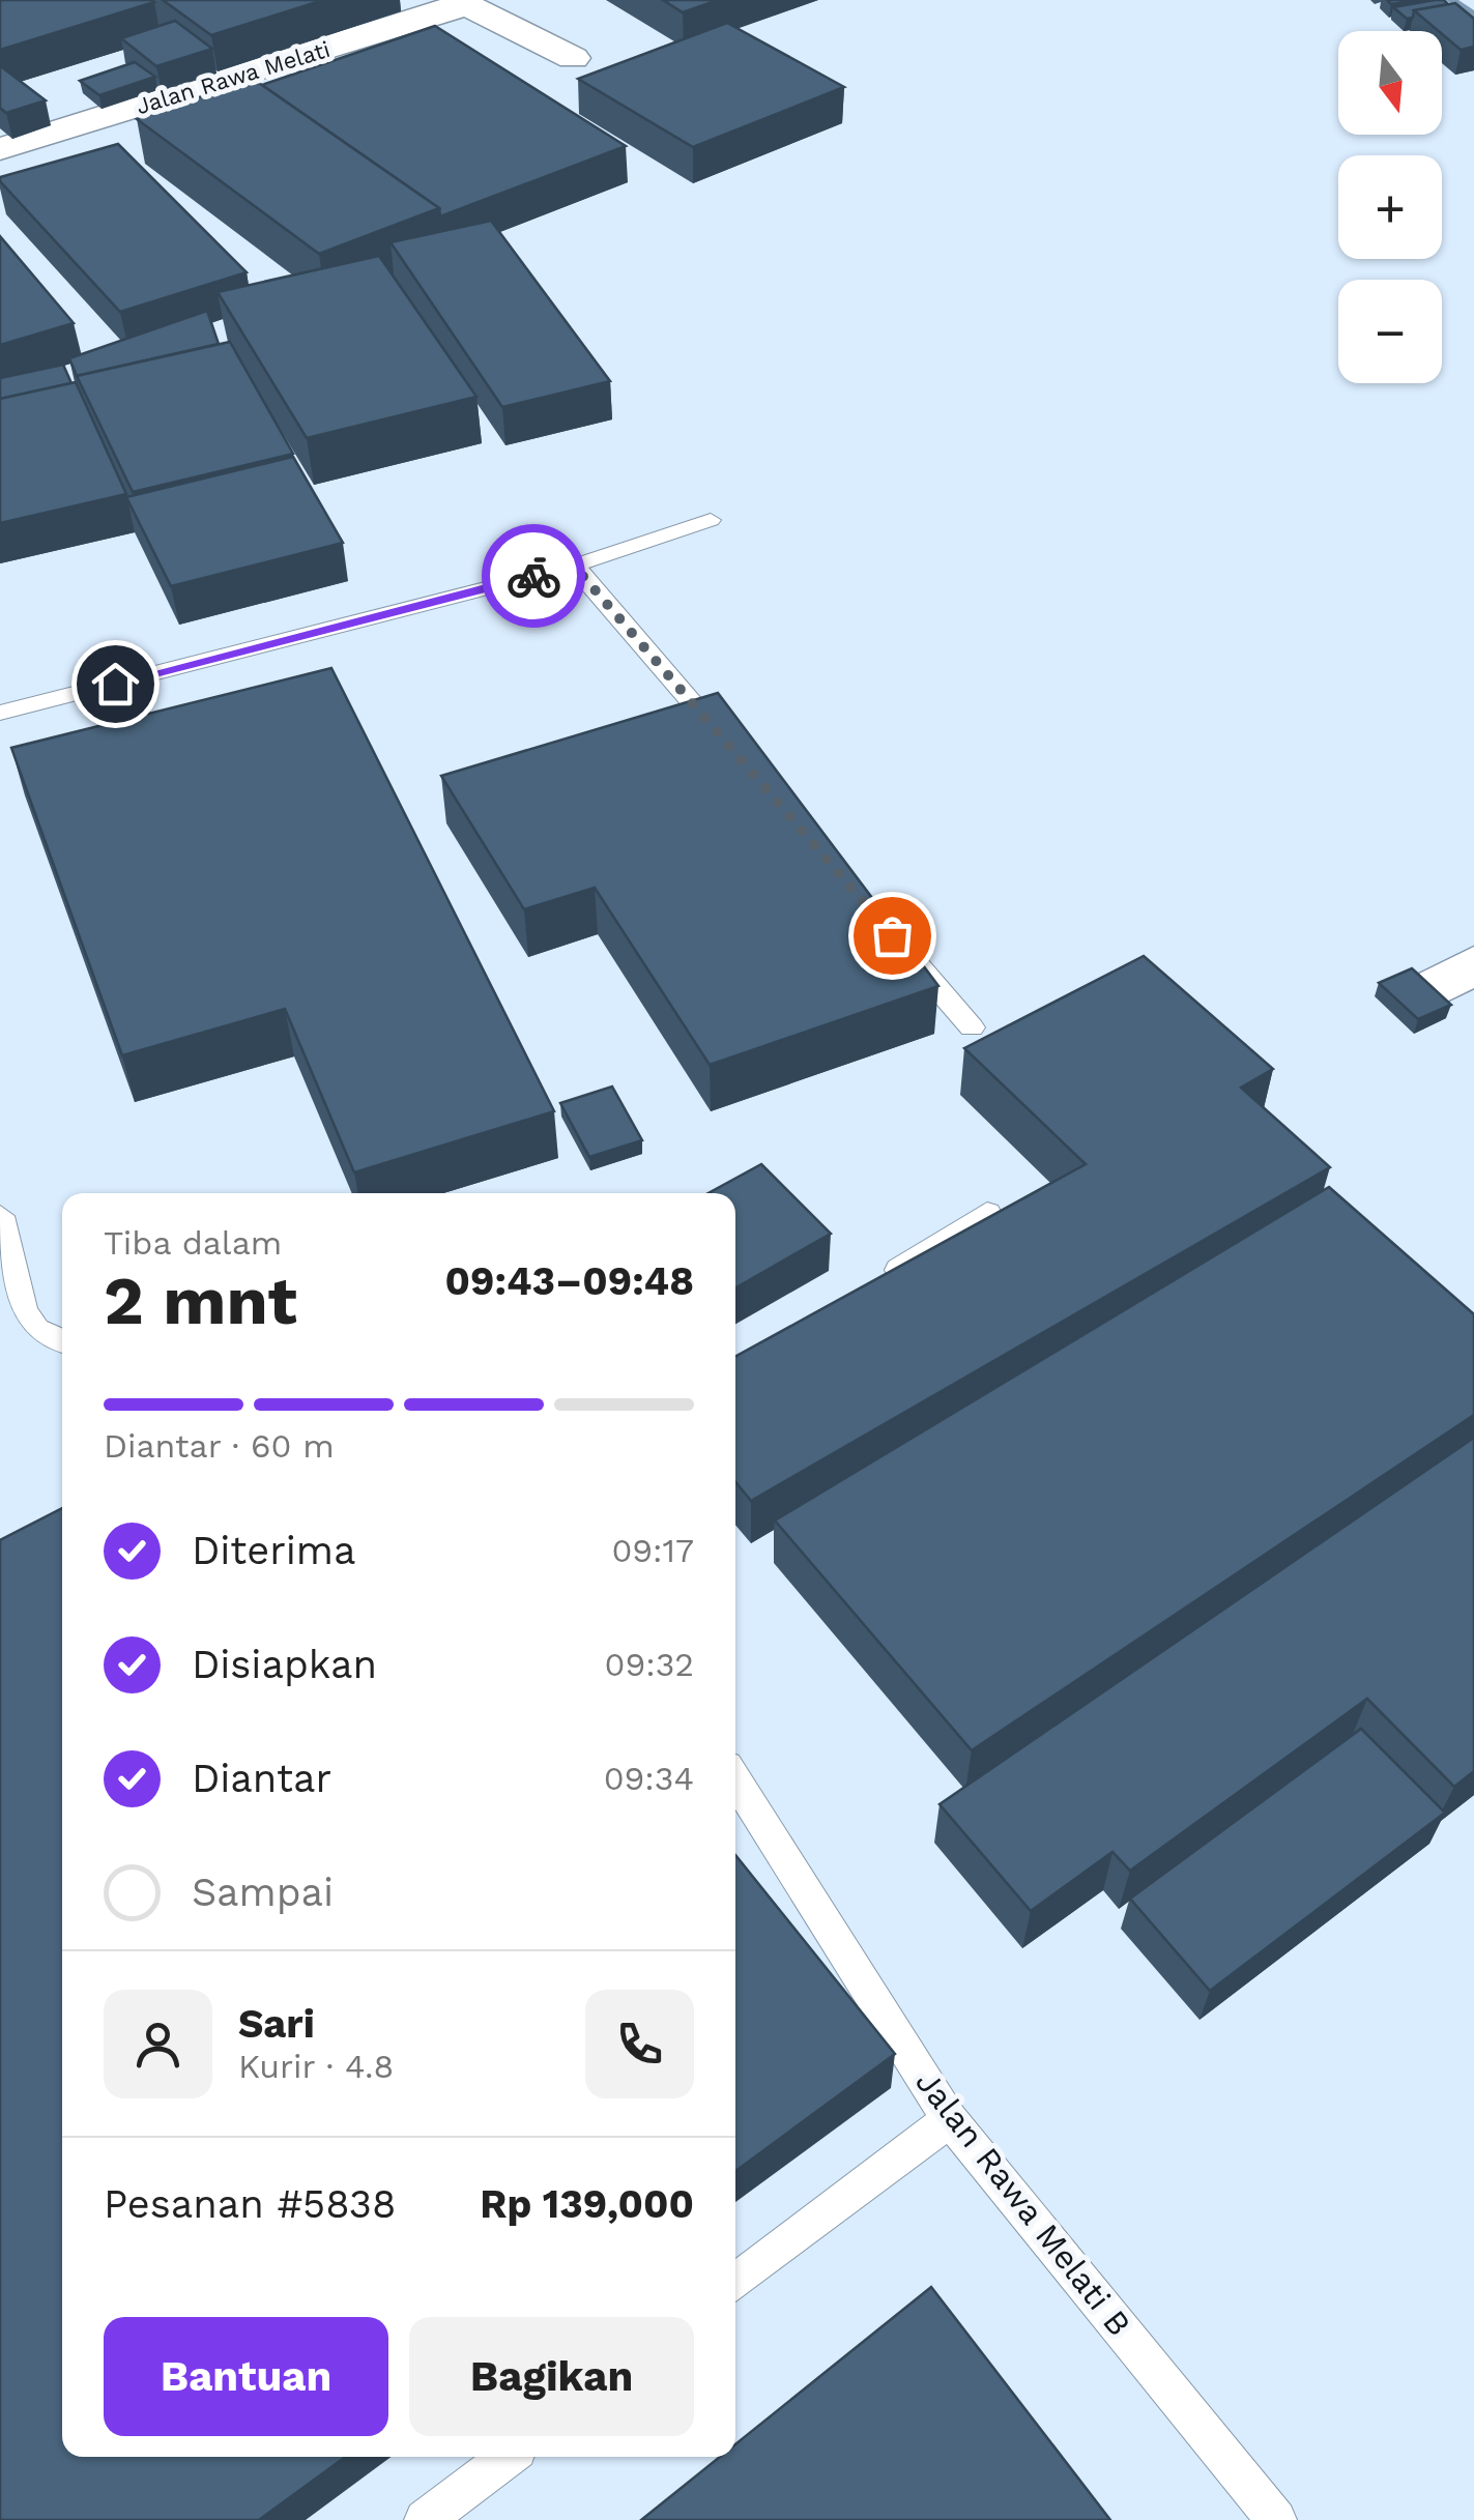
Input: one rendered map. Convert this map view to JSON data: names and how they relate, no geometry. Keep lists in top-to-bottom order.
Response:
{
  "streets": {
    "street": ["Jalan Rawa Melati"],
    "lane": ["Jalan Rawa Melati B"]
  },
  "north": "bottom",
  "page": {
    "map_buttons": ["+", "−"],
    "heading": ["2 mnt", "Tiba dalam", "09:43–09:48"],
    "panel": [
      "Sari",
      "Kurir · 4.8",
      "Pesanan #5838",
      "Rp 139,000"
    ],
    "bar": "Diantar · 60 m",
    "list": [
      ["Diterima", "09:17"],
      ["Disiapkan", "09:32"],
      ["Diantar", "09:34"],
      "Sampai"
    ],
    "buttons": ["Bantuan", "Bagikan"]
  }
}
